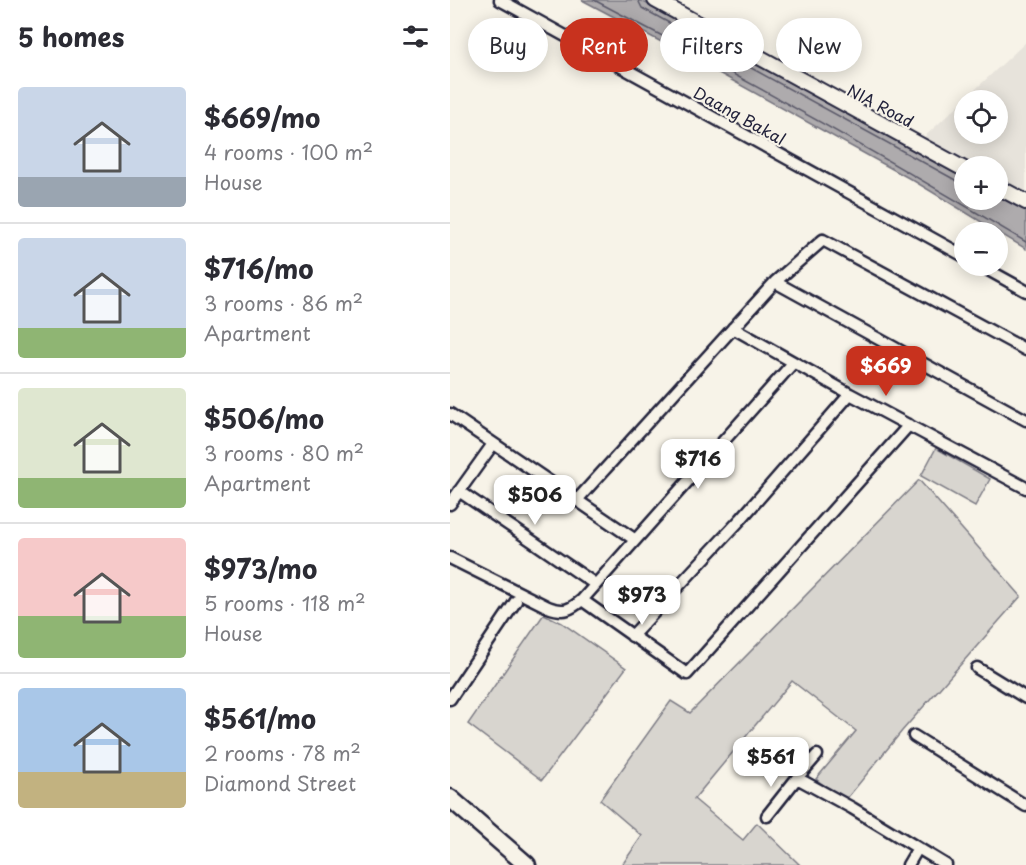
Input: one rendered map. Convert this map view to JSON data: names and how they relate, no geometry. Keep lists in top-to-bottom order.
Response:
{
  "streets": {
    "street": ["NIA Road", "Daang Bakal"]
  },
  "page": {
    "heading": "5 homes",
    "chip": [
      "Buy",
      "Rent",
      "Filters",
      "New"
    ],
    "list": [
      {
        "name": "$669/mo",
        "note": "4 rooms · 100 m² · House"
      },
      {
        "name": "$716/mo",
        "note": "3 rooms · 86 m² · Apartment"
      },
      {
        "name": "$506/mo",
        "note": "3 rooms · 80 m² · Apartment"
      },
      {
        "name": "$973/mo",
        "note": "5 rooms · 118 m² · House"
      },
      {
        "name": "$561/mo",
        "note": "2 rooms · 78 m² · Diamond Street"
      }
    ],
    "map_buttons": ["+", "−"],
    "price": [
      "$669",
      "$716",
      "$506",
      "$973",
      "$561"
    ]
  }
}
